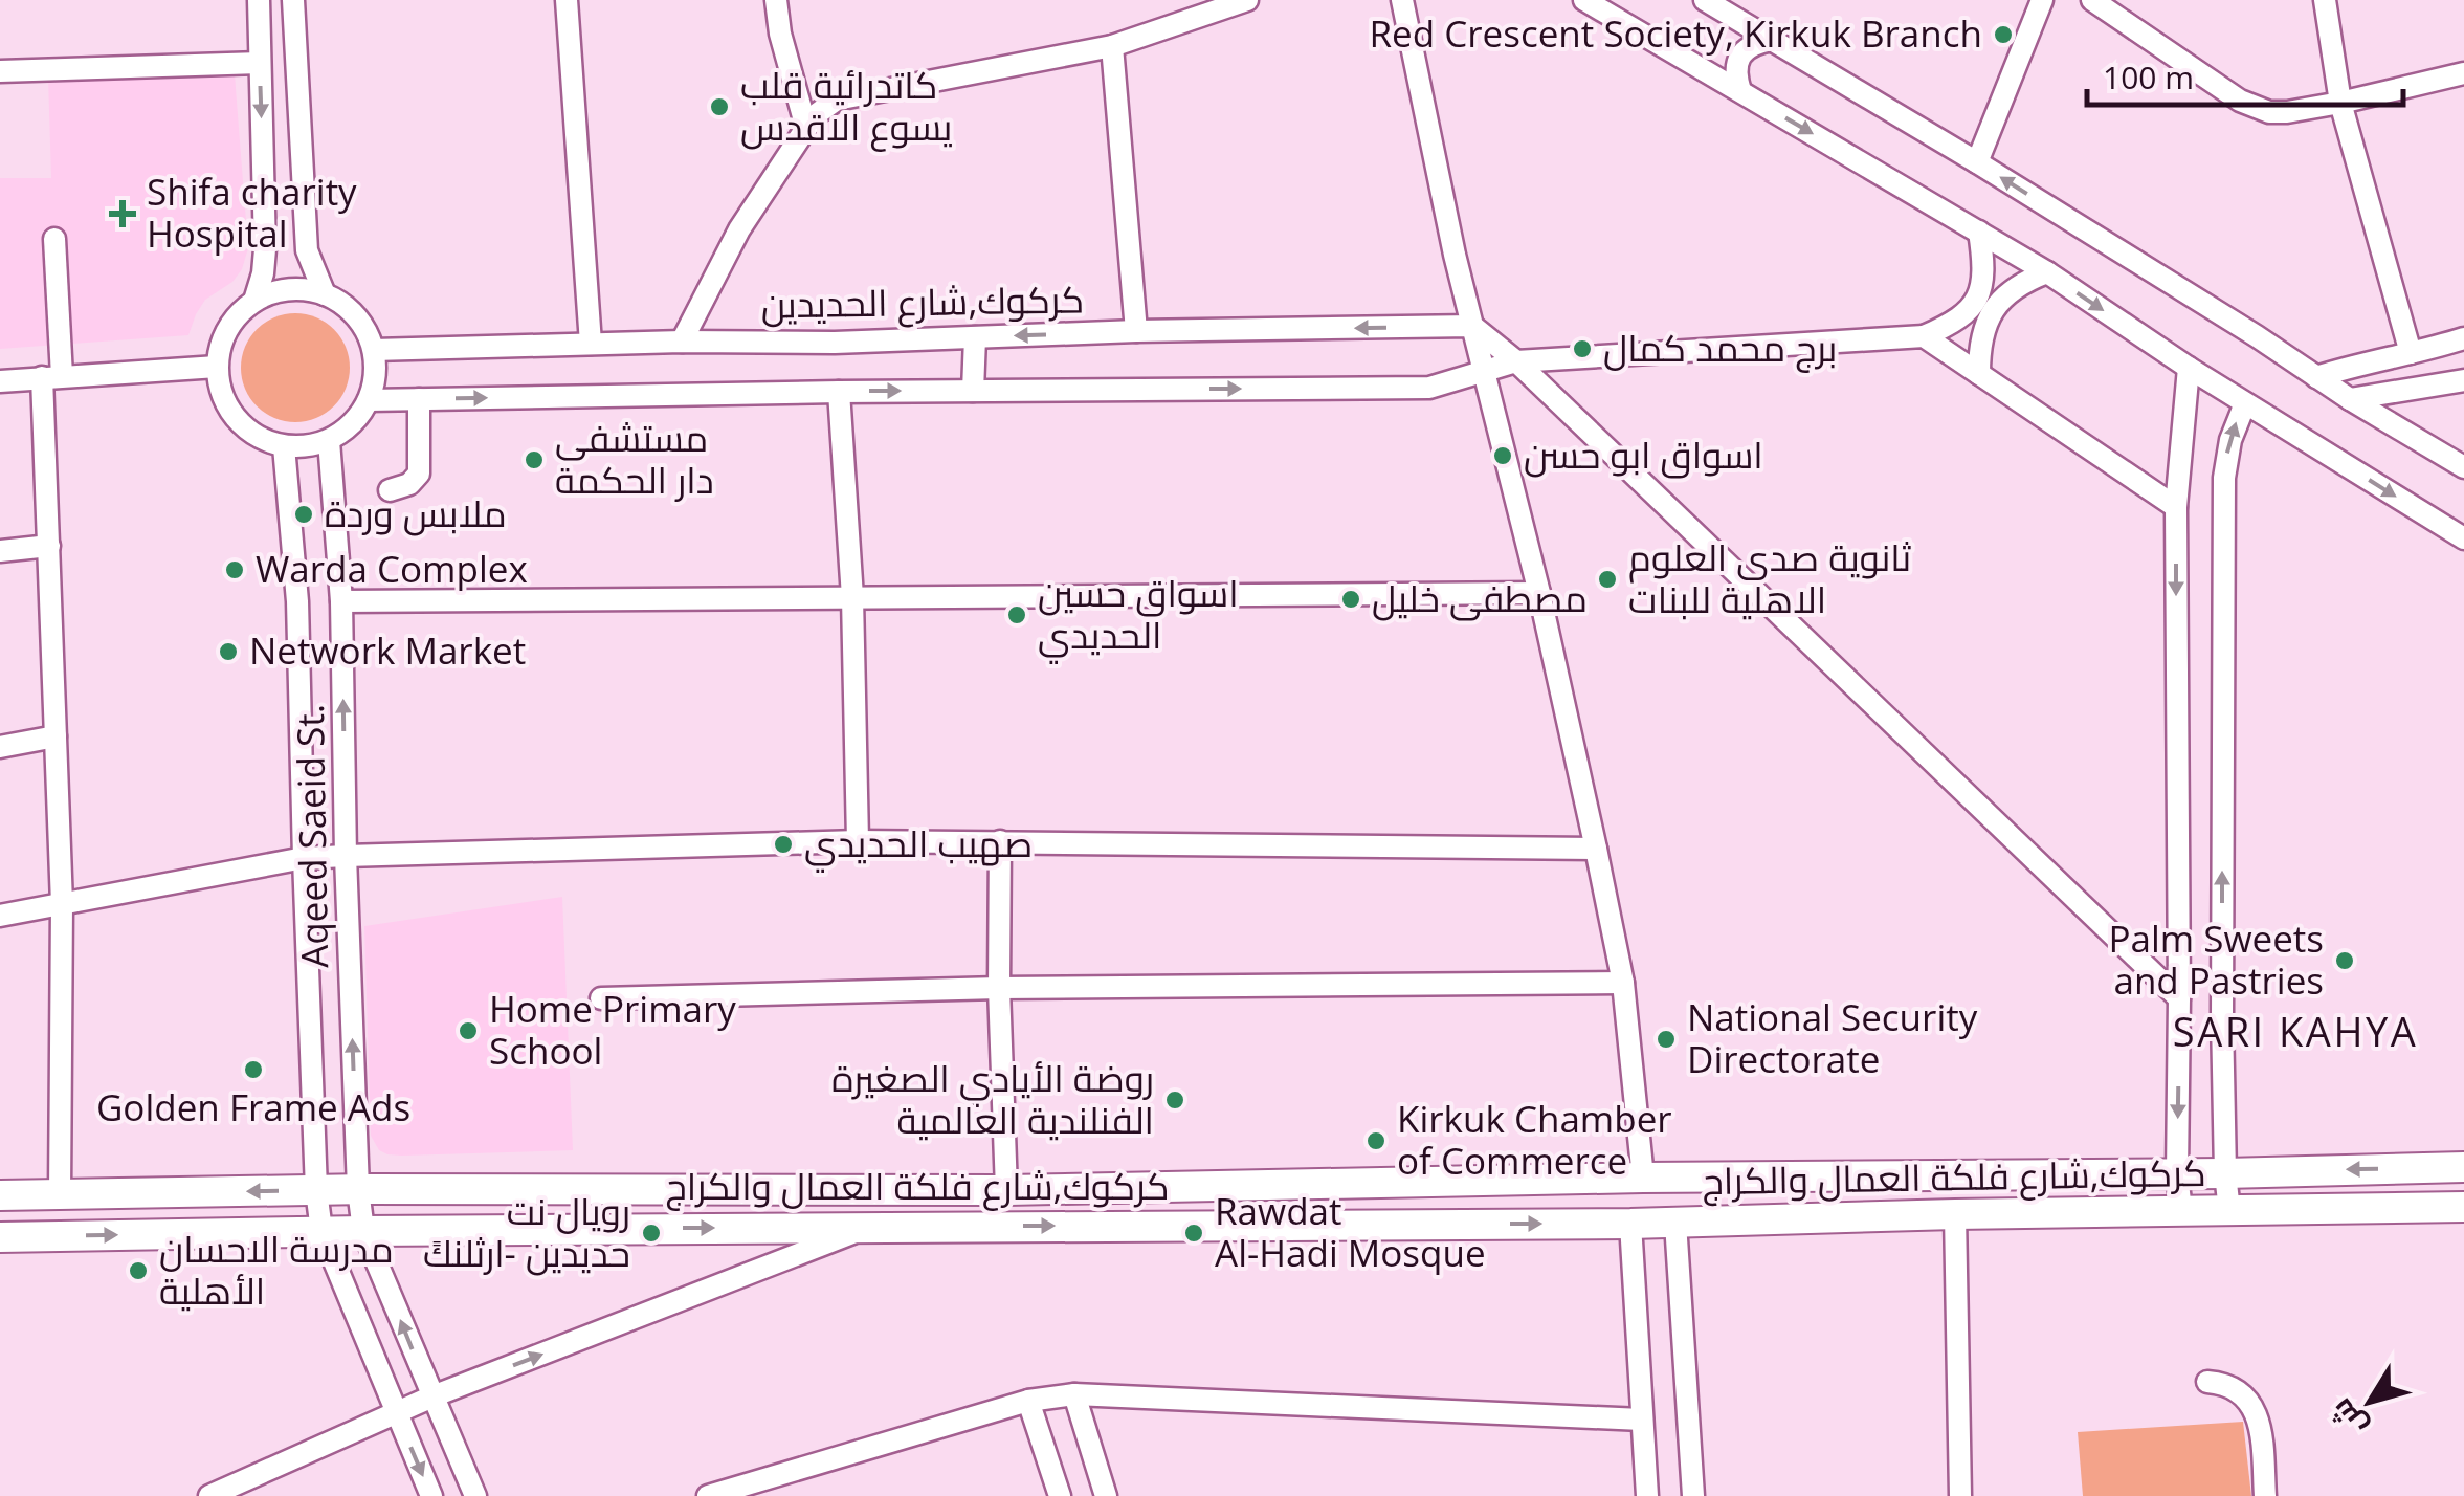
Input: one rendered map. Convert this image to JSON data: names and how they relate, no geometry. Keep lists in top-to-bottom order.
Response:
{
  "streets": {
    "main road": ["كركوك,شارع فلكة العمال والكراج"],
    "street": ["كركوك,شارع الحديدين", "Aqeed Saeid St."]
  },
  "crossings": [
    ["كركوك,شارع الحديدين", "Aqeed Saeid St."],
    ["Aqeed Saeid St.", "كركوك,شارع فلكة العمال والكراج"]
  ],
  "districts": ["SARI KAHYA"],
  "places": {
    "other": [
      "Red Crescent Society, Kirkuk Branch",
      "كاتدرائية قلب يسوع الاقدس",
      "برج محمد كمال",
      "اسواق ابو حسن",
      "مستشفى دار الحكمة",
      "ملابس وردة",
      "Warda Complex",
      "ثانوية صدى العلوم الاهلية للبنات",
      "مصطفى خليل",
      "اسواق حسين الحديدي",
      "Network Market",
      "صهيب الحديدي",
      "Palm Sweets and Pastries",
      "Home Primary School",
      "National Security Directorate",
      "Golden Frame Ads",
      "روضة الأيادي الصغيرة الفنلندية العالمية",
      "Kirkuk Chamber of Commerce",
      "رويال نت حديدين -ارثلنكً",
      "Rawdat Al-Hadi Mosque",
      "مدرسة الاحسان الأهلية"
    ],
    "health": ["Shifa charity Hospital"]
  },
  "scale_bar": "100 m",
  "north": "bottom left"
}
